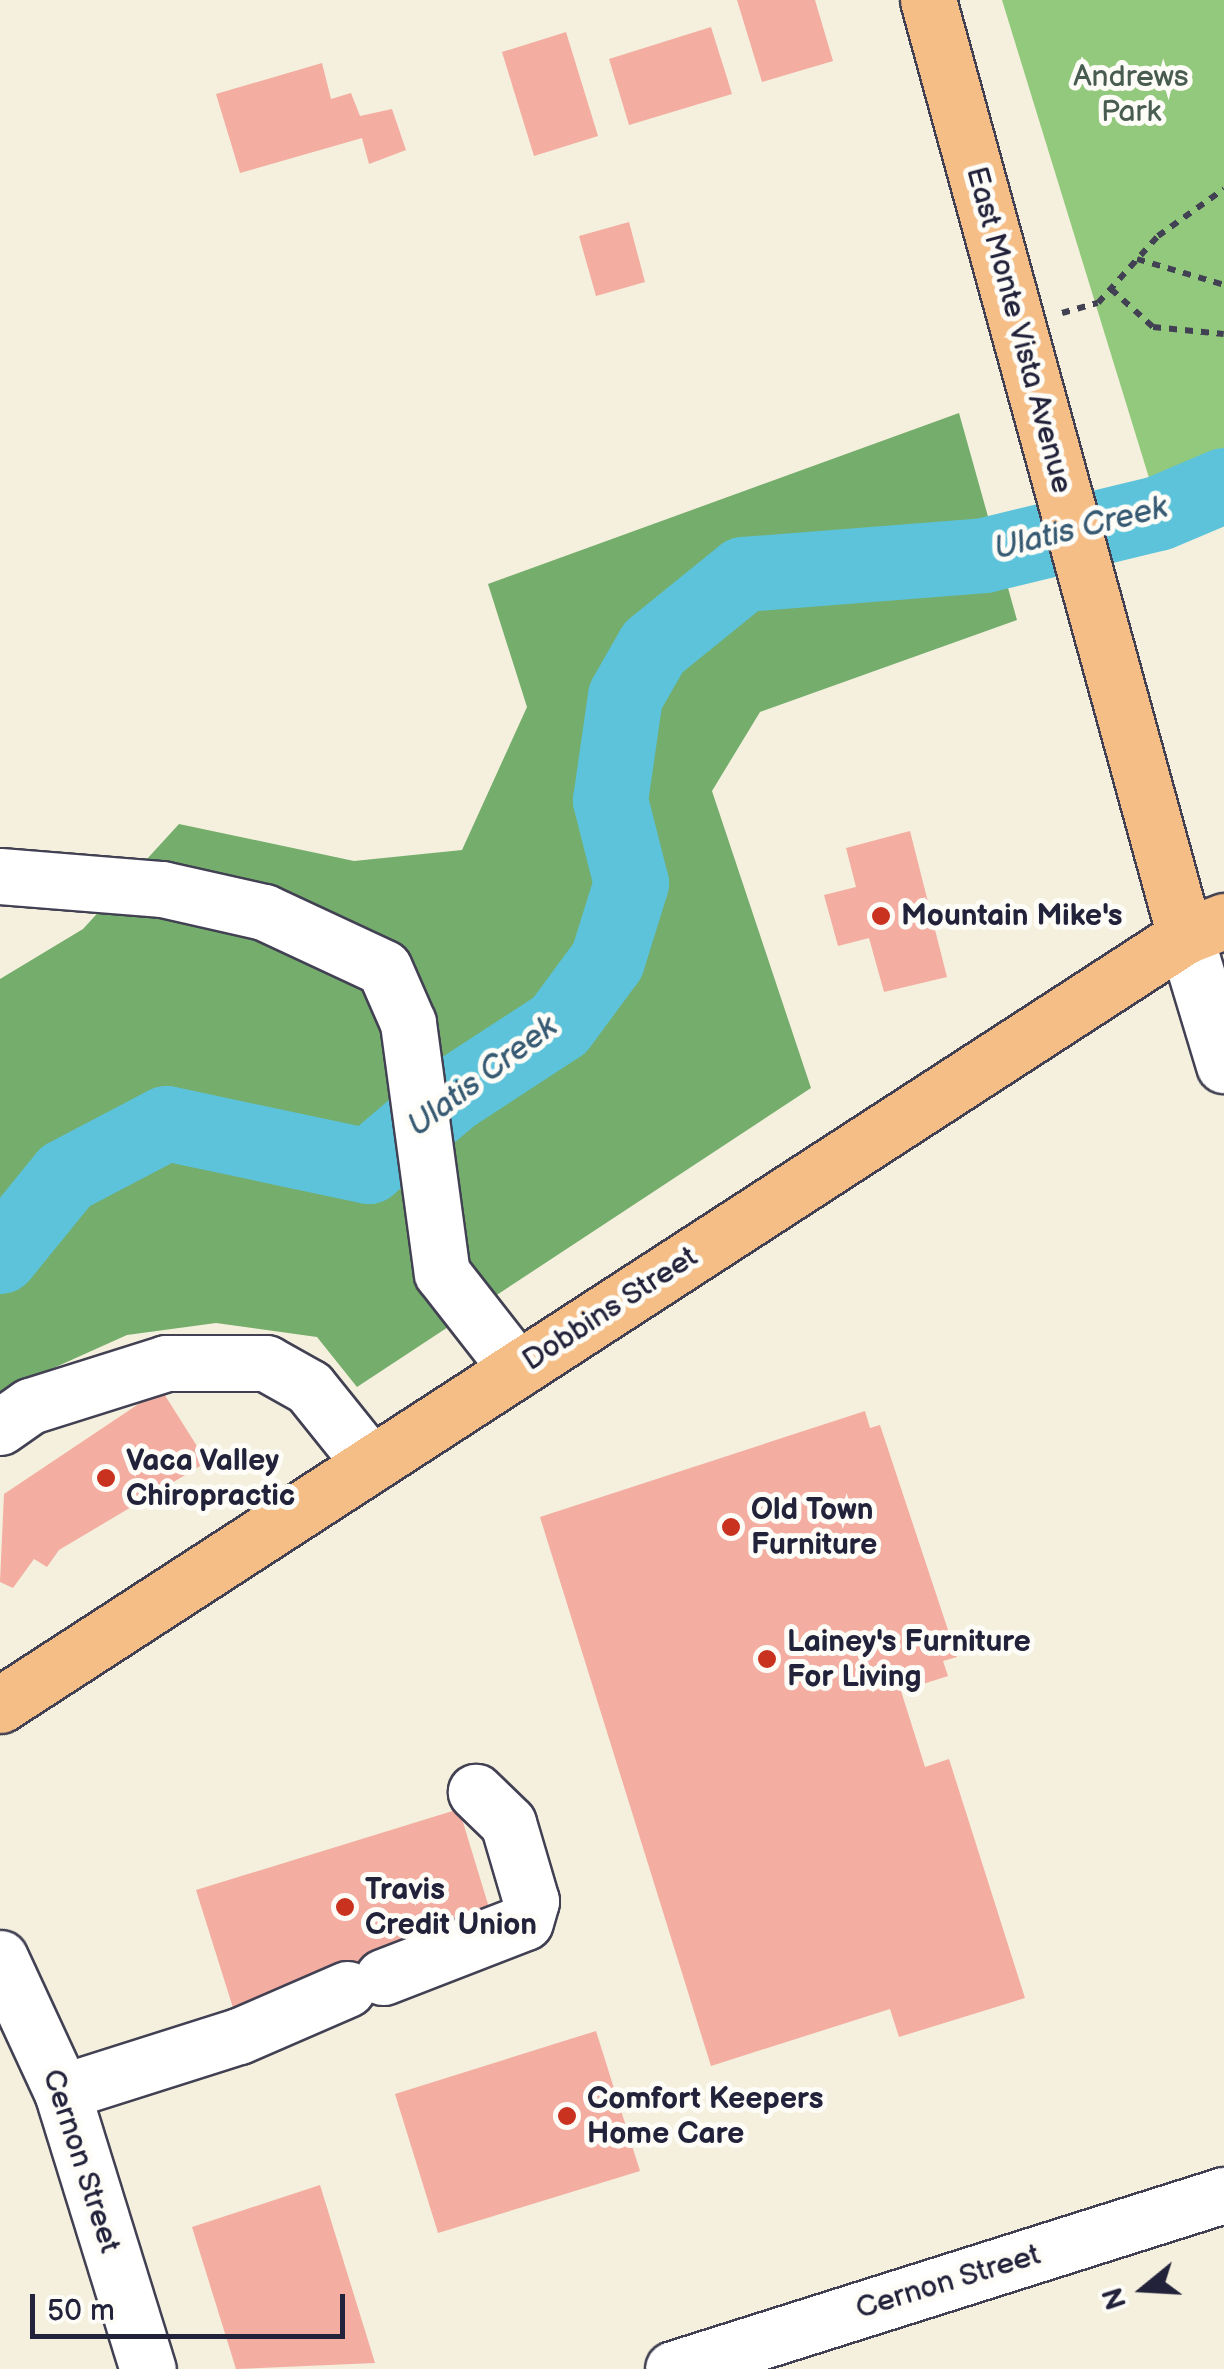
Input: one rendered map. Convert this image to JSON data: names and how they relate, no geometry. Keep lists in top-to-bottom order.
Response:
{
  "streets": {
    "main road": ["East Monte Vista Avenue", "Dobbins Street"],
    "street": ["Cernon Street"]
  },
  "crossings": [
    ["East Monte Vista Avenue", "Dobbins Street"]
  ],
  "water": ["Ulatis Creek"],
  "parks": ["Andrews Park"],
  "places": [
    "Mountain Mike's",
    "Vaca Valley Chiropractic",
    "Old Town Furniture",
    "Lainey's Furniture For Living",
    "Travis Credit Union",
    "Comfort Keepers Home Care"
  ],
  "scale_bar": "50 m",
  "north": "left"
}
